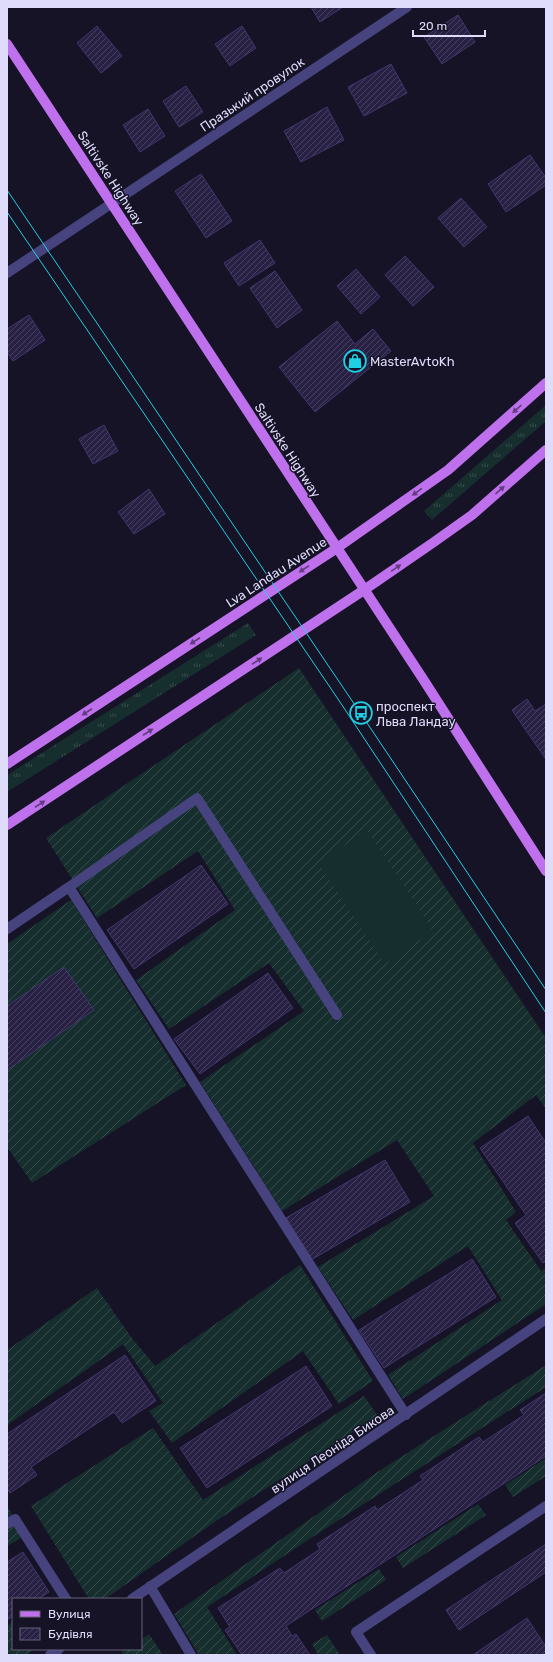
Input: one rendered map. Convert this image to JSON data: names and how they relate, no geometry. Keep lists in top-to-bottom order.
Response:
{
  "streets": {
    "main road": ["Saltivske Highway", "Lva Landau Avenue"],
    "street": ["Празький провулок", "вулиця Леоніда Бикова"]
  },
  "crossings": [
    ["Празький провулок", "Saltivske Highway"],
    ["Saltivske Highway", "Lva Landau Avenue"]
  ],
  "places": {
    "shop": ["MasterAvtoKh"],
    "bus stop": ["проспект Льва Ландау"]
  },
  "legend": ["Вулиця", "Будівля"],
  "scale_bar": "20 m"
}
